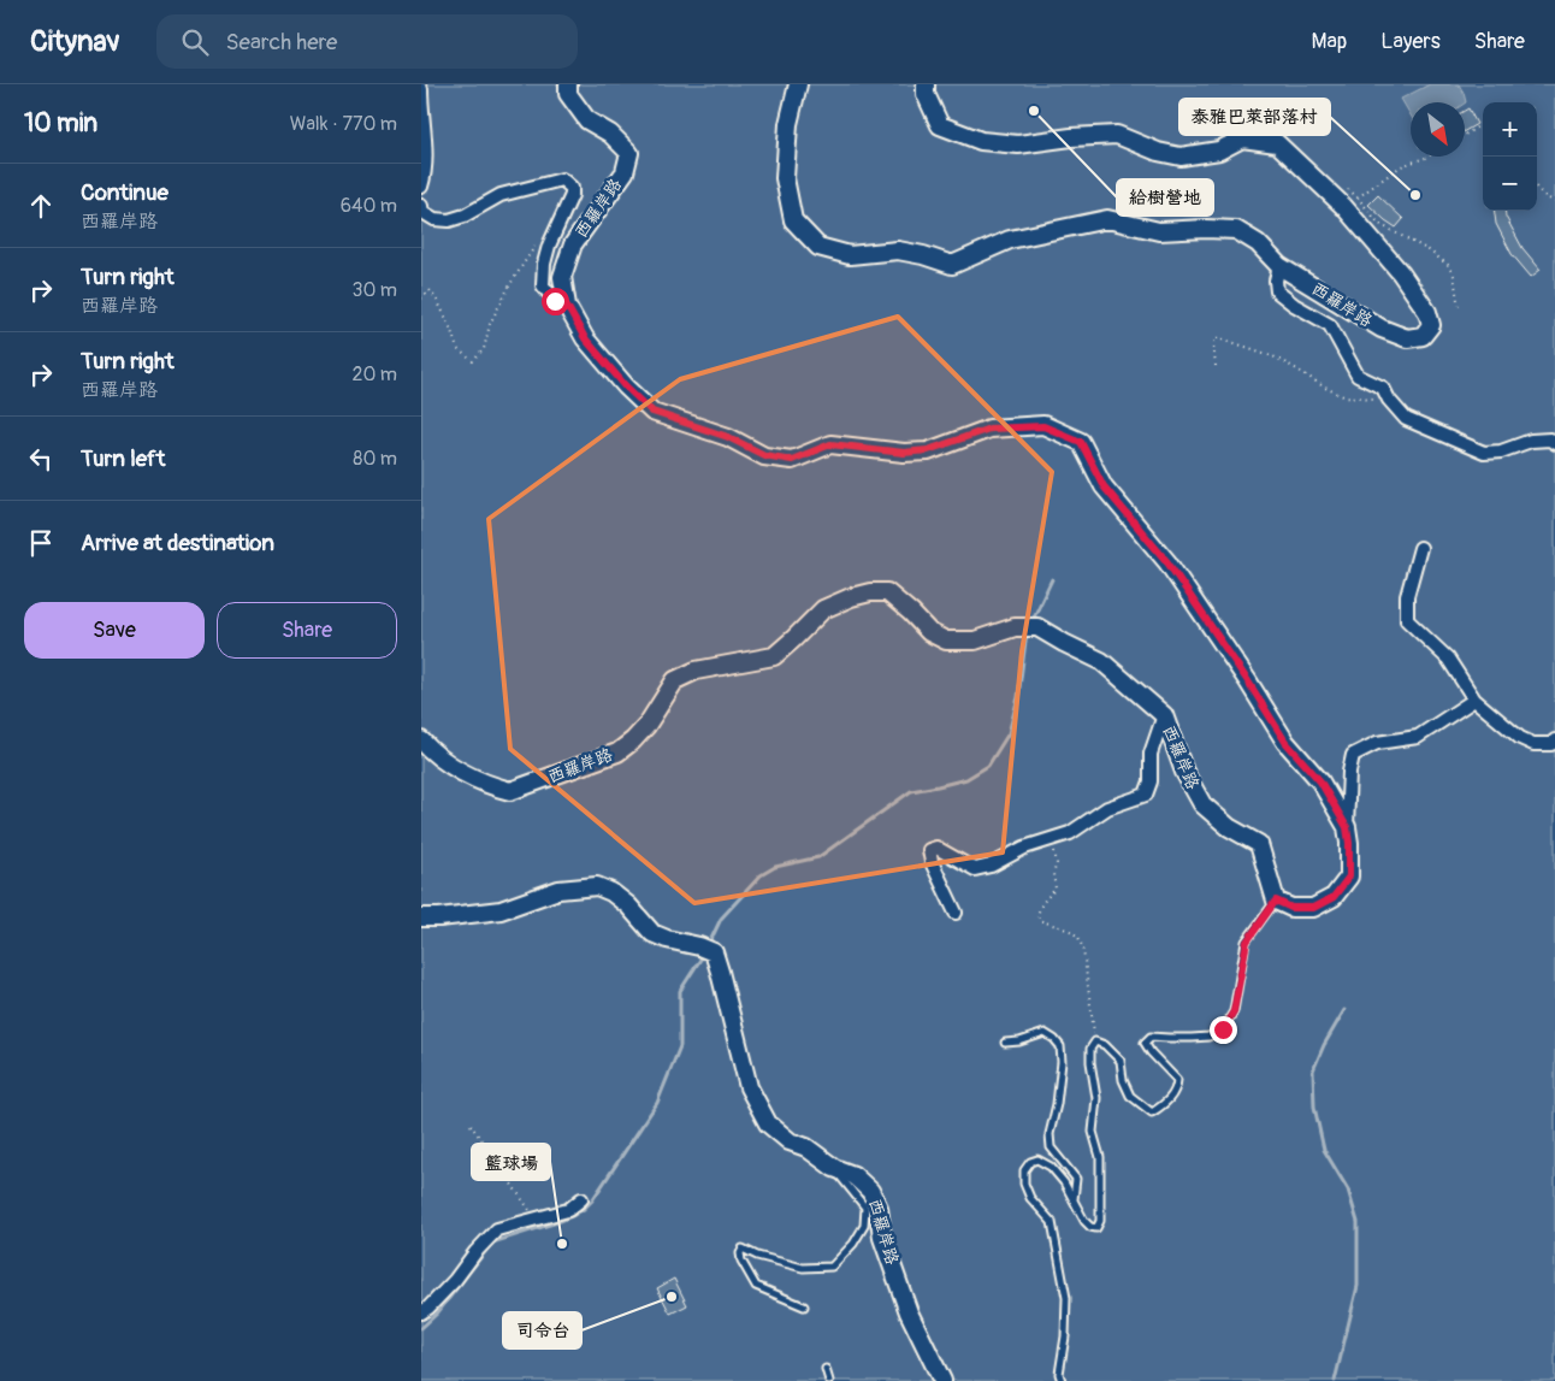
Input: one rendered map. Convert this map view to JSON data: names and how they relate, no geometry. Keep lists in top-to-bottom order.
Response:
{
  "streets": {
    "street": ["西羅岸路"]
  },
  "places": [
    "給樹營地",
    "泰雅巴萊部落村",
    "籃球場",
    "司令台"
  ],
  "north": "bottom right",
  "page": {
    "header": "Citynav",
    "search": "Search here",
    "nav": ["Map", "Layers", "Share"],
    "heading": ["10 min", "Walk · 770 m"],
    "map_buttons": ["+", "−"],
    "list": [
      ["Continue", "西羅岸路", "640 m"],
      ["Turn right", "西羅岸路", "30 m"],
      ["Turn right", "西羅岸路", "20 m"],
      ["Turn left", "80 m"],
      "Arrive at destination"
    ],
    "buttons": ["Save", "Share"]
  }
}
